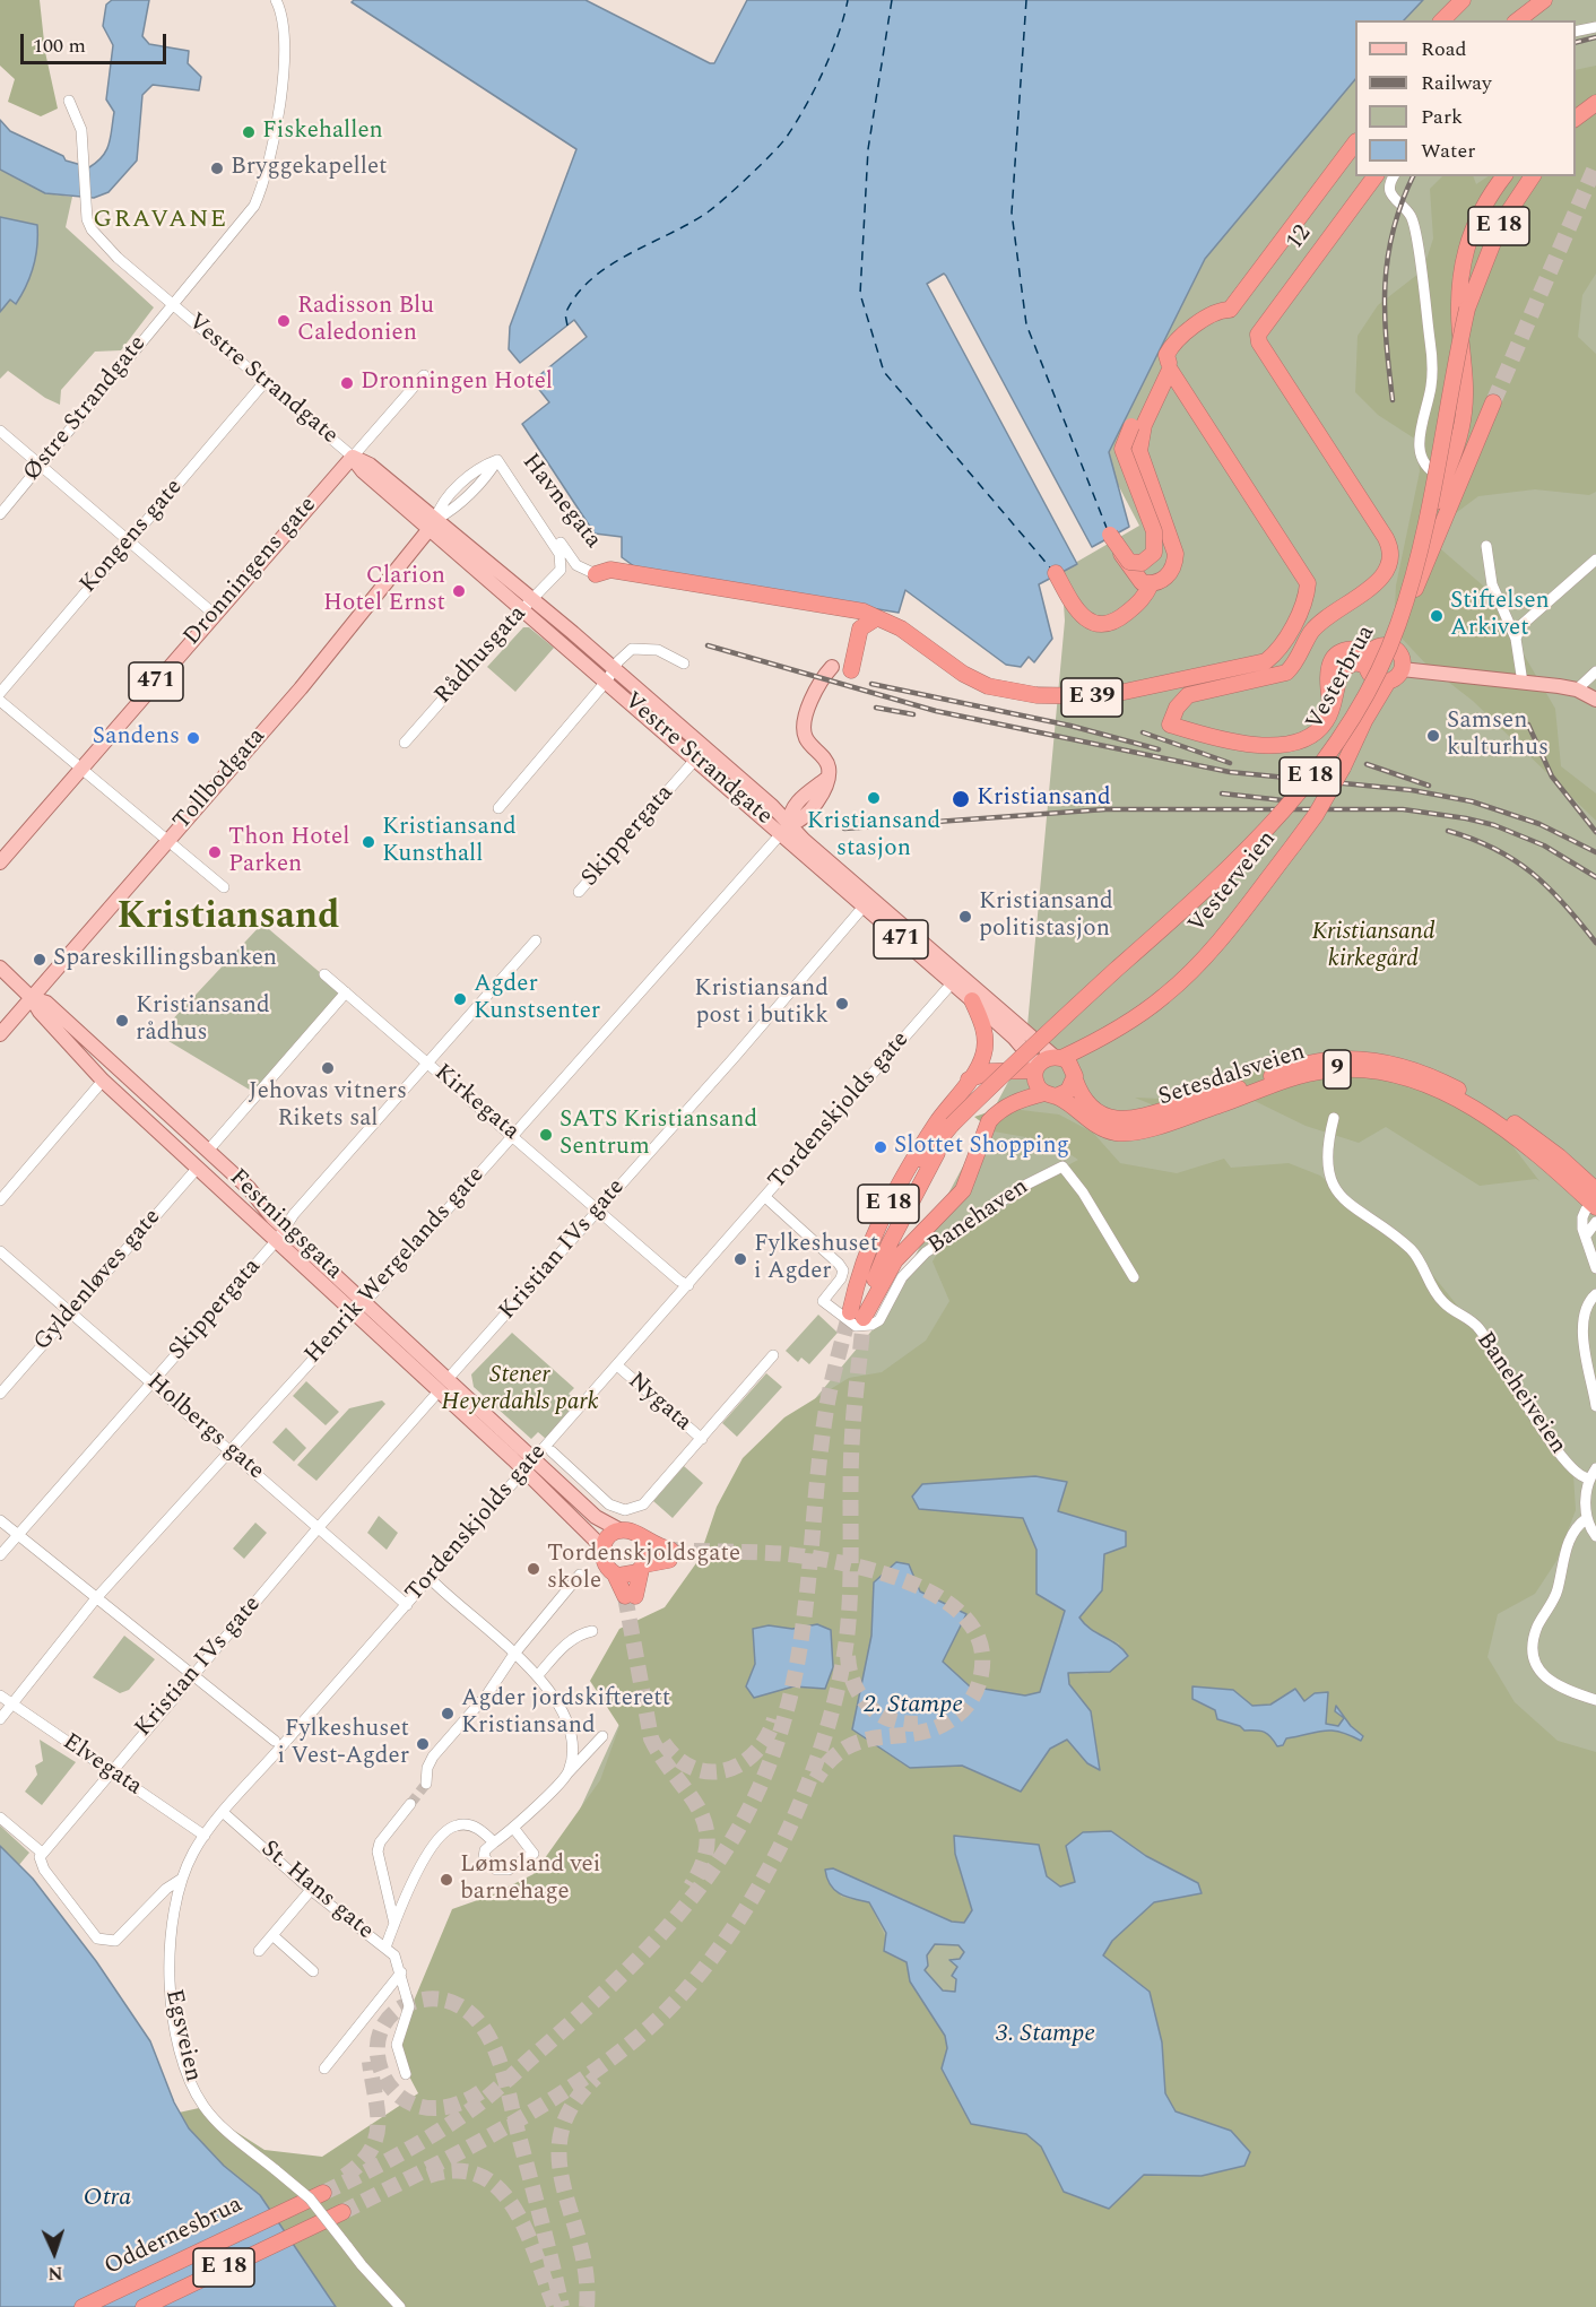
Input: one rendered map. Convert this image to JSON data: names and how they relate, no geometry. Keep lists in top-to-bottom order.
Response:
{
  "streets": {
    "highway": [
      "E 18",
      "12",
      "Vesterbrua",
      "E 39",
      "Vesterveien",
      "9",
      "Setesdalsveien",
      "Oddernesbrua"
    ],
    "main road": [
      "Vestre Strandgate",
      "Dronningens gate",
      "471",
      "Tollbodgata",
      "Festningsgata"
    ],
    "street": [
      "Østre Strandgate",
      "Havnegata",
      "Kongens gate",
      "Rådhusgata",
      "Skippergata",
      "Kirkegata",
      "Tordenskjolds gate",
      "Banehaven",
      "Kristian IVs gate",
      "Henrik Wergelands gate",
      "Gyldenløves gate",
      "Baneheiveien",
      "Nygata",
      "Holbergs gate",
      "Elvegata",
      "St. Hans gate",
      "Egsveien"
    ]
  },
  "crossings": [
    ["E 18", "Vestre Strandgate"],
    ["E 18", "Vesterbrua"],
    ["E 18", "Vesterveien"],
    ["E 18", "Setesdalsveien"],
    ["12", "Vesterveien"],
    ["Vestre Strandgate", "Østre Strandgate"],
    ["Vestre Strandgate", "Kongens gate"],
    ["Vestre Strandgate", "Dronningens gate"],
    ["Vestre Strandgate", "Rådhusgata"],
    ["Vestre Strandgate", "Tollbodgata"],
    ["Vestre Strandgate", "Skippergata"],
    ["Vestre Strandgate", "Vesterveien"],
    ["Vestre Strandgate", "Setesdalsveien"],
    ["Vestre Strandgate", "Tordenskjolds gate"],
    ["Vestre Strandgate", "Kristian IVs gate"],
    ["Vestre Strandgate", "Henrik Wergelands gate"],
    ["Havnegata", "Rådhusgata"],
    ["Havnegata", "E 39"],
    ["Havnegata", "Tollbodgata"],
    ["Tollbodgata", "Festningsgata"],
    ["Skippergata", "Kirkegata"],
    ["Skippergata", "Festningsgata"],
    ["Skippergata", "Holbergs gate"],
    ["Vesterveien", "Setesdalsveien"],
    ["Kirkegata", "Tordenskjolds gate"],
    ["Kirkegata", "Kristian IVs gate"],
    ["Kirkegata", "Henrik Wergelands gate"],
    ["Tordenskjolds gate", "Banehaven"],
    ["Tordenskjolds gate", "Festningsgata"],
    ["Tordenskjolds gate", "Nygata"],
    ["Tordenskjolds gate", "Holbergs gate"],
    ["Tordenskjolds gate", "Elvegata"],
    ["Tordenskjolds gate", "St. Hans gate"],
    ["Tordenskjolds gate", "Egsveien"],
    ["Festningsgata", "Kristian IVs gate"],
    ["Festningsgata", "Henrik Wergelands gate"],
    ["Festningsgata", "Gyldenløves gate"],
    ["Kristian IVs gate", "Holbergs gate"],
    ["Kristian IVs gate", "Elvegata"],
    ["Henrik Wergelands gate", "Holbergs gate"],
    ["Henrik Wergelands gate", "Elvegata"],
    ["Gyldenløves gate", "Holbergs gate"]
  ],
  "districts": ["GRAVANE", "Kristiansand"],
  "water": ["2. Stampe", "3. Stampe", "Otra"],
  "parks": ["Kristiansand kirkegård", "Stener Heyerdahls park"],
  "places": [
    "Fiskehallen",
    "Bryggekapellet",
    "Radisson Blu Caledonien",
    "Dronningen Hotel",
    "Clarion Hotel Ernst",
    "Stiftelsen Arkivet",
    "Samsen kulturhus",
    "Sandens",
    "Kristiansand stasjon",
    "Kristiansand",
    "Kristiansand Kunsthall",
    "Thon Hotel Parken",
    "Kristiansand politistasjon",
    "Spareskillingsbanken",
    "Agder Kunstsenter",
    "Kristiansand post i butikk",
    "Kristiansand rådhus",
    "Jehovas vitners Rikets sal",
    "SATS Kristiansand Sentrum",
    "Slottet Shopping",
    "Fylkeshuset i Agder",
    "Tordenskjoldsgate skole",
    "Agder jordskifterett Kristiansand",
    "Fylkeshuset i Vest-Agder",
    "Lømsland vei barnehage"
  ],
  "legend": [
    "Road",
    "Railway",
    "Park",
    "Water"
  ],
  "scale_bar": "100 m",
  "north": "bottom"
}
